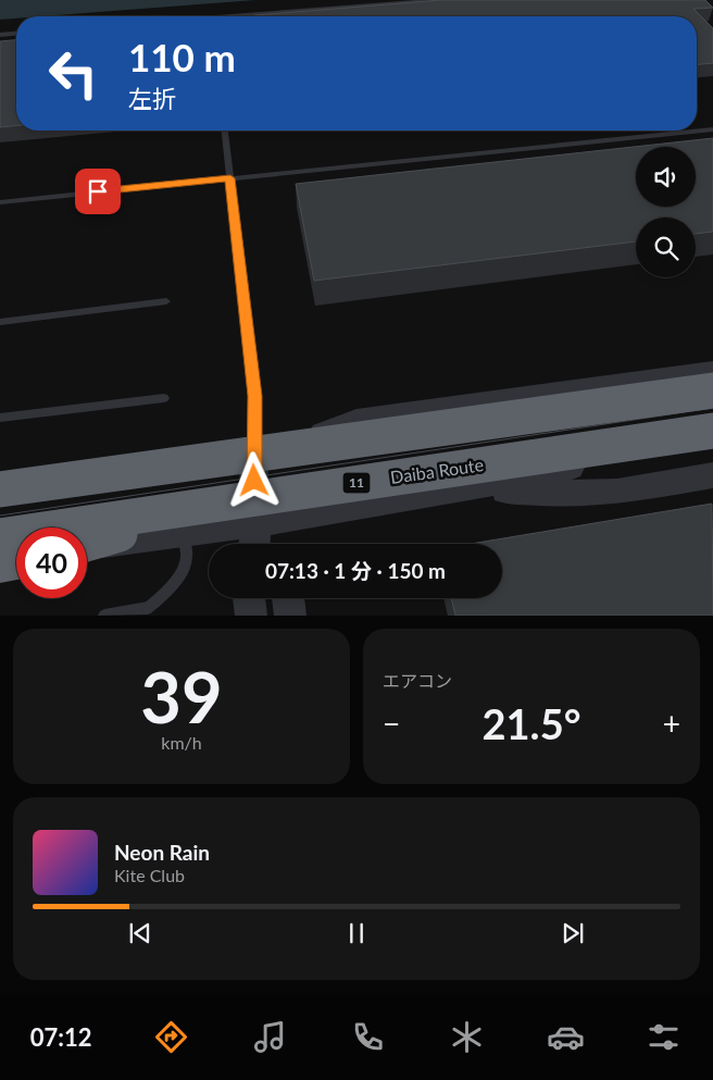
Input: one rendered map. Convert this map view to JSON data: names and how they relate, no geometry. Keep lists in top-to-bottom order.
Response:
{
  "streets": {
    "highway": ["Daiba Route", "11"]
  },
  "page": {
    "turn": ["110 m", "左折"],
    "limit": "40",
    "trip": "07:13 · 1 分 · 150 m",
    "tile": [
      ["39", "km/h"],
      "エアコン"
    ],
    "heat": ["−", "21.5°", "+"],
    "song": ["Neon Rain", "Kite Club"],
    "tabs": "07:12"
  }
}
